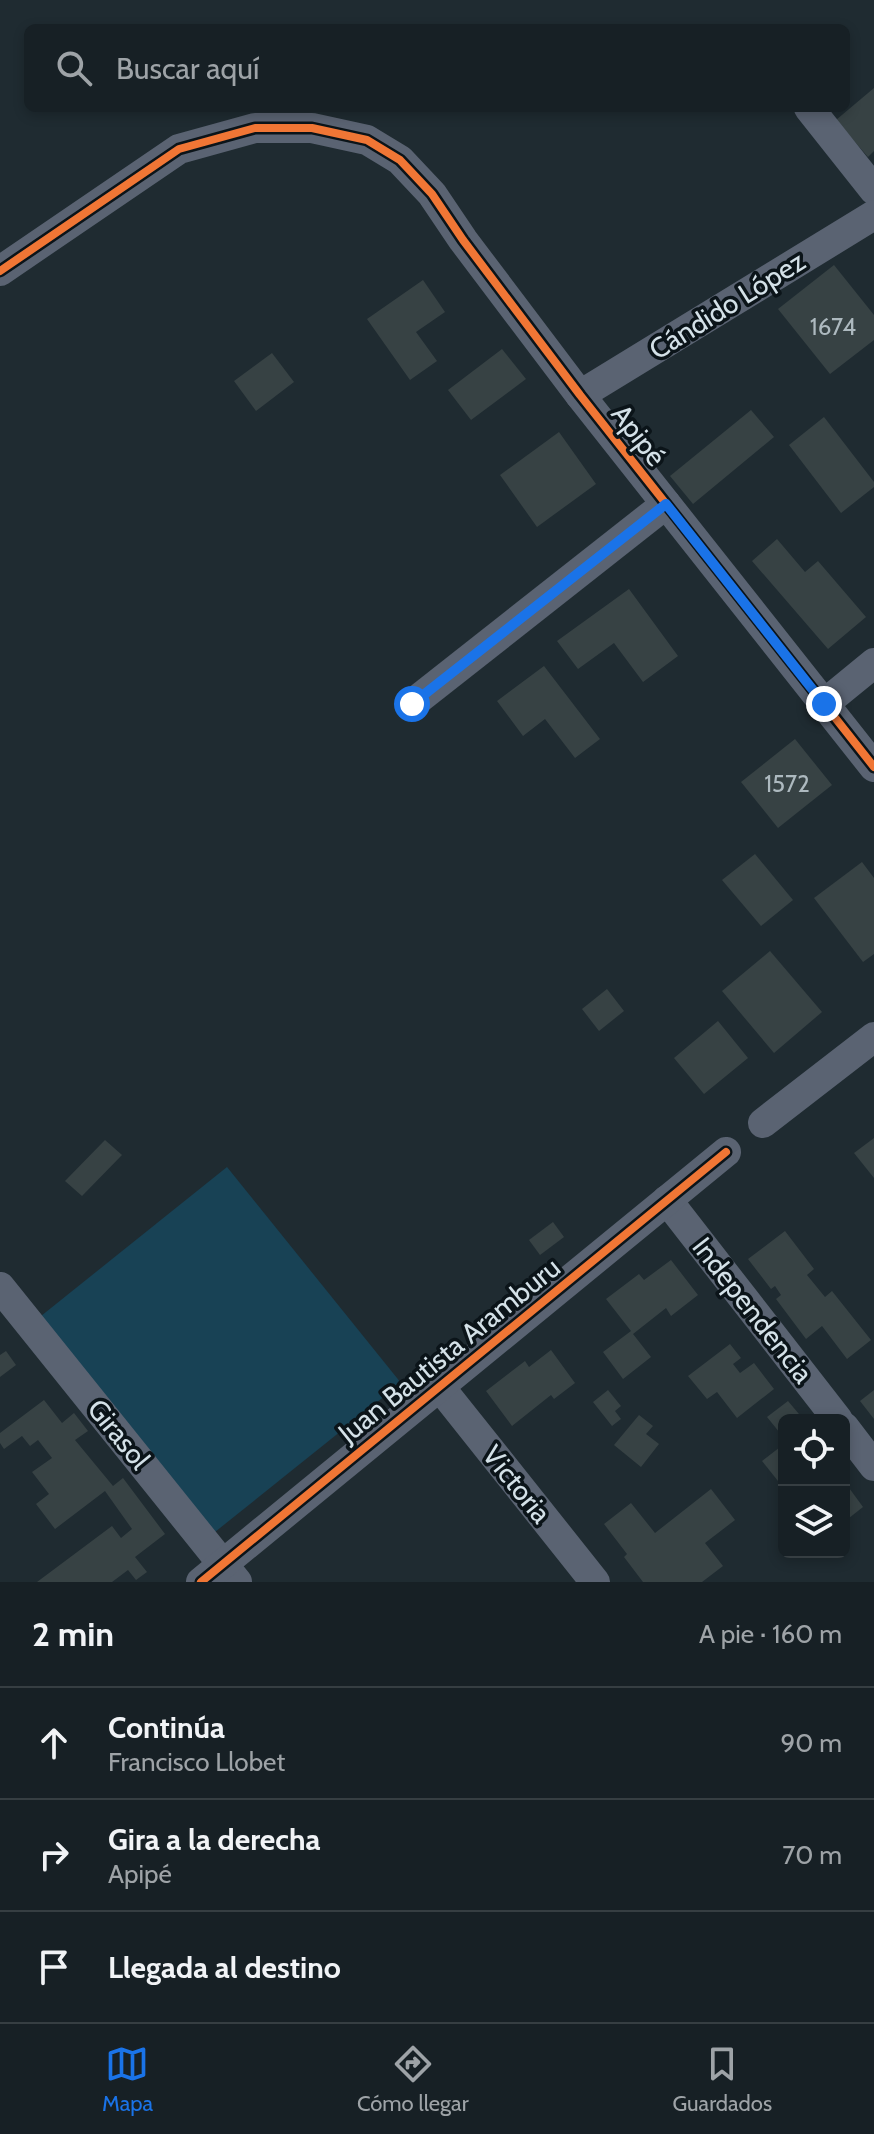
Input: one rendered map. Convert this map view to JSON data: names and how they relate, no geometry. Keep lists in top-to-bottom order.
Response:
{
  "streets": {
    "street": [
      "Cándido López",
      "Apipé",
      "Independencia",
      "Juan Bautista Aramburu",
      "Girasol",
      "Victoria"
    ]
  },
  "crossings": [
    ["Cándido López", "Apipé"],
    ["Independencia", "Juan Bautista Aramburu"],
    ["Juan Bautista Aramburu", "Girasol"],
    ["Juan Bautista Aramburu", "Victoria"]
  ],
  "house_numbers": ["1674", "1572"],
  "page": {
    "search": "Buscar aquí",
    "heading": ["2 min", "A pie · 160 m"],
    "list": [
      ["Continúa", "Francisco Llobet", "90 m"],
      ["Gira a la derecha", "Apipé", "70 m"],
      "Llegada al destino"
    ],
    "nav": ["Mapa", "Cómo llegar", "Guardados"]
  }
}
